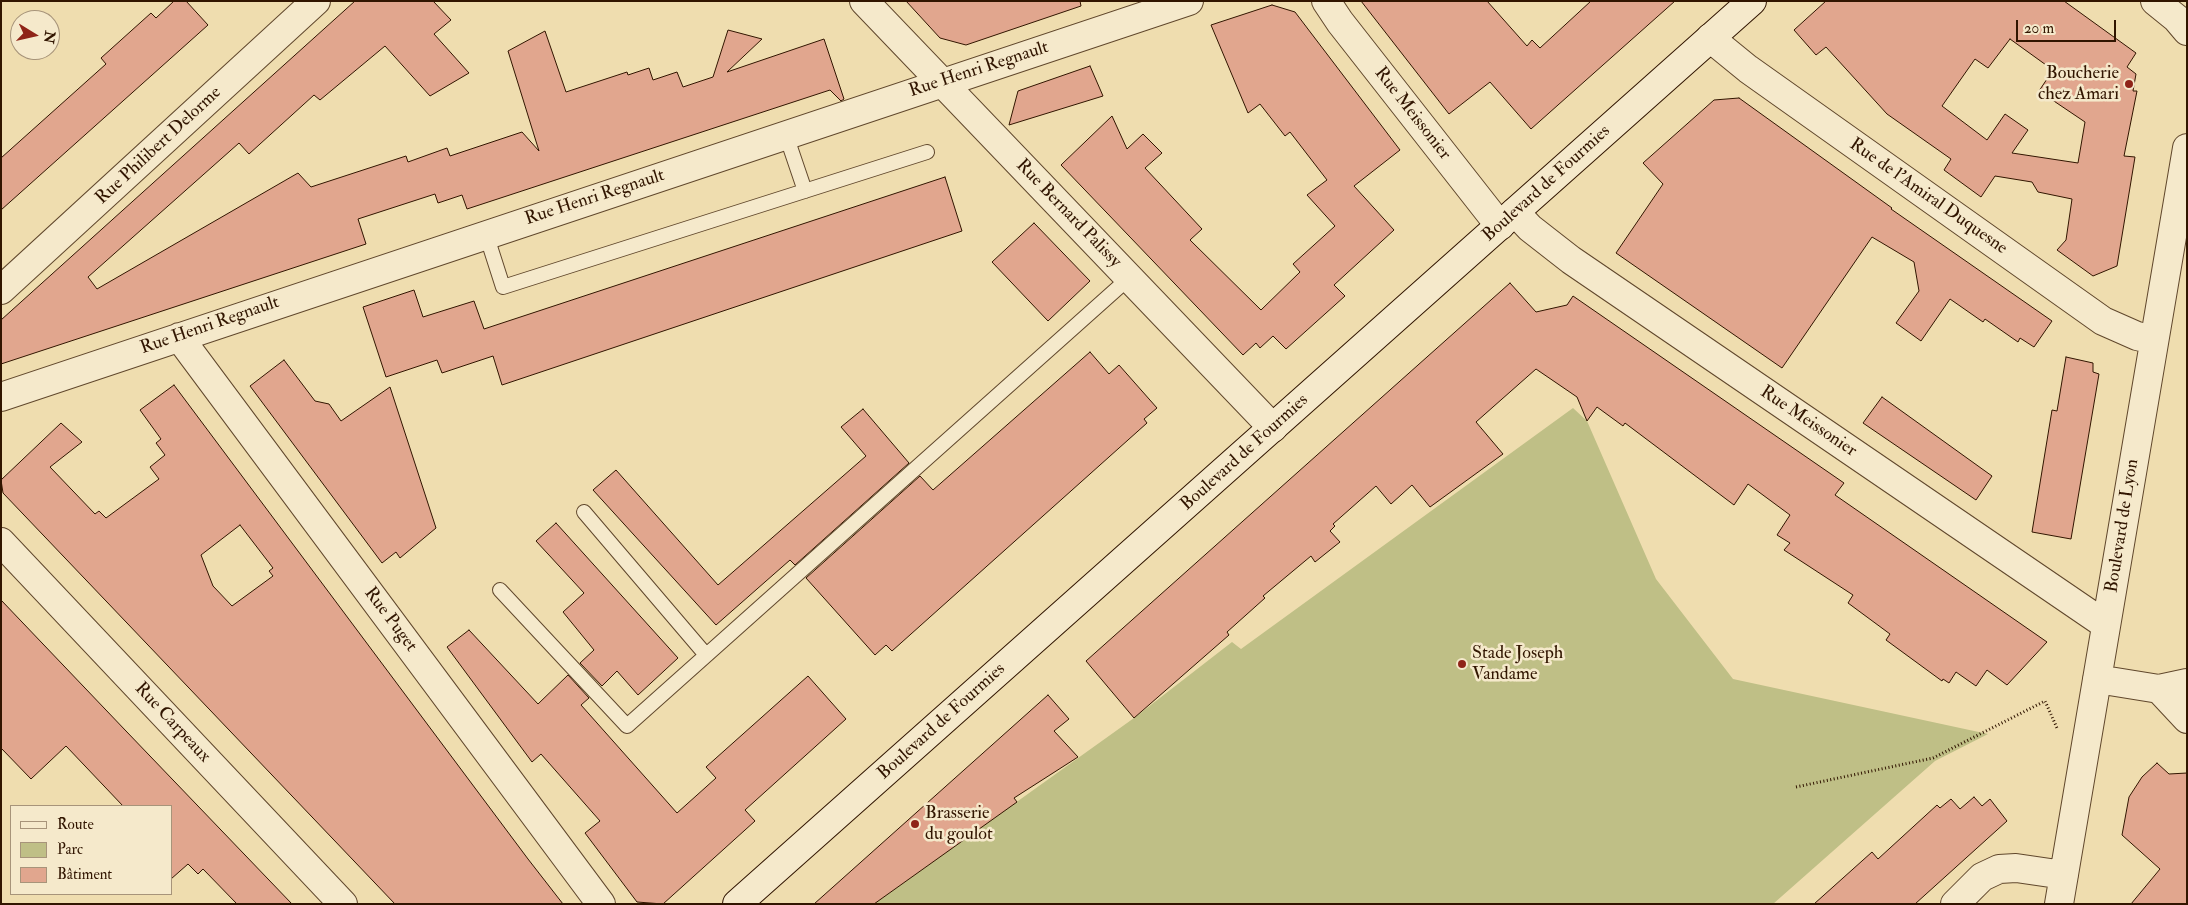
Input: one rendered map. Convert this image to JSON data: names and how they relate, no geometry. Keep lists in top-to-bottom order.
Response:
{
  "streets": {
    "street": [
      "Rue Henri Regnault",
      "Rue Meissonier",
      "Rue Philibert Delorme",
      "Boulevard de Fourmies",
      "Rue de l'Amiral Duquesne",
      "Rue Bernard Palissy",
      "Boulevard de Lyon",
      "Rue Puget",
      "Rue Carpeaux"
    ]
  },
  "crossings": [
    ["Rue Henri Regnault", "Rue Bernard Palissy"],
    ["Rue Henri Regnault", "Rue Puget"],
    ["Rue Meissonier", "Boulevard de Fourmies"],
    ["Rue Meissonier", "Boulevard de Lyon"],
    ["Boulevard de Fourmies", "Rue de l'Amiral Duquesne"],
    ["Boulevard de Fourmies", "Rue Bernard Palissy"],
    ["Rue de l'Amiral Duquesne", "Boulevard de Lyon"]
  ],
  "places": ["Boucherie chez Amari", "Stade Joseph Vandame", "Brasserie du goulot"],
  "legend": ["Route", "Parc", "Bâtiment"],
  "scale_bar": "20 m",
  "north": "right"
}
